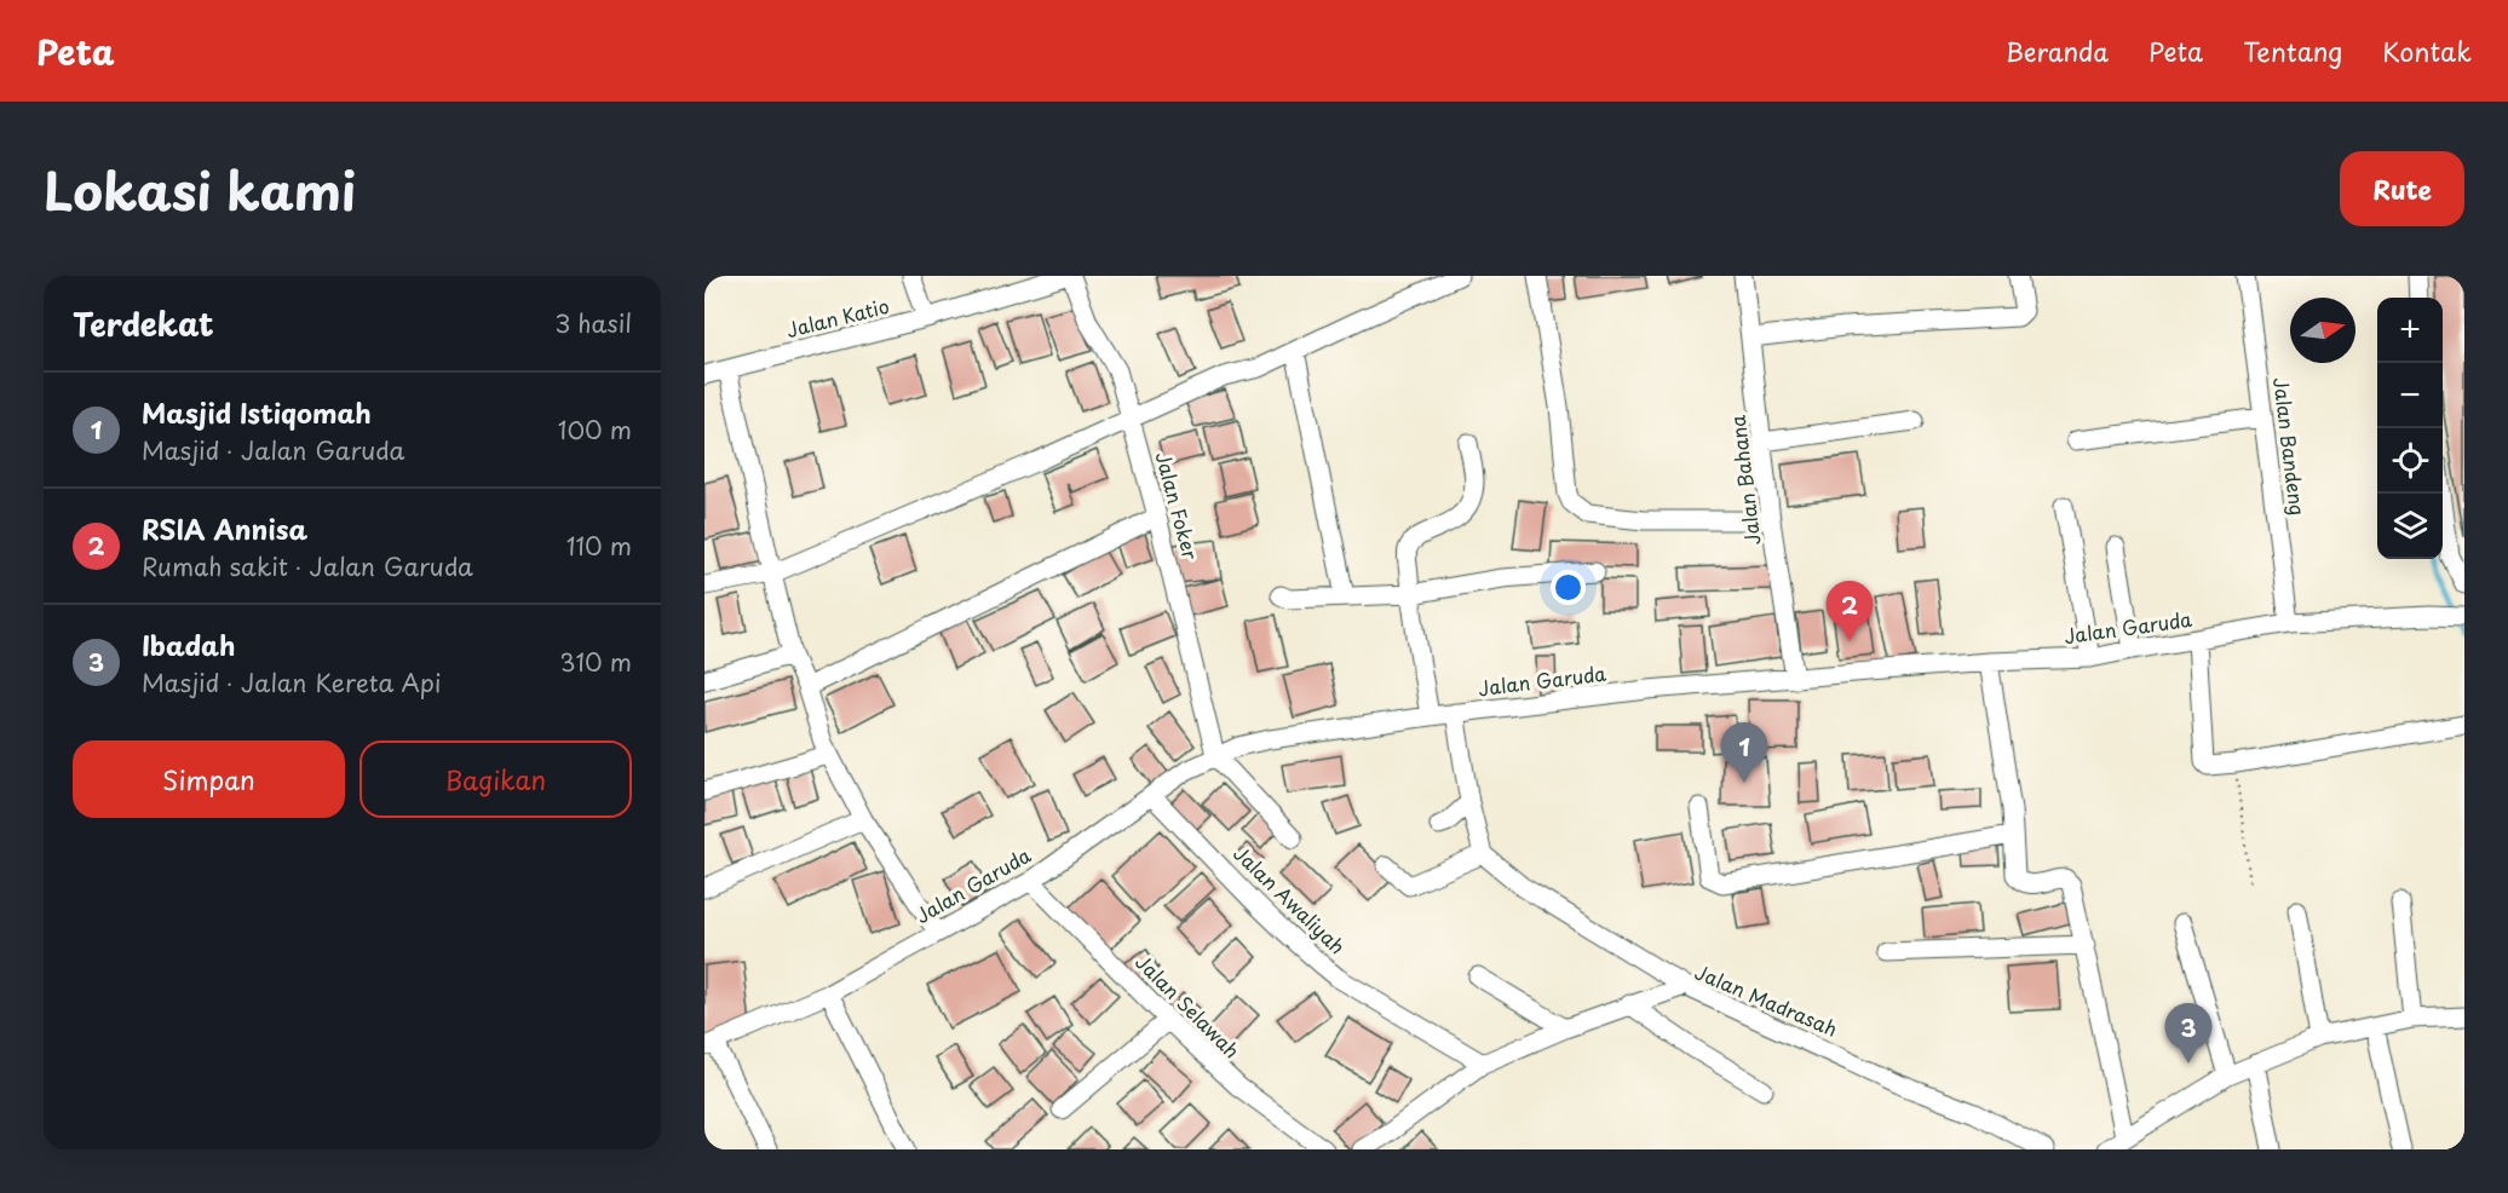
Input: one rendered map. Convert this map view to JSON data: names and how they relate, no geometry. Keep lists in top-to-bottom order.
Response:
{
  "streets": {
    "street": [
      "Jalan Katio",
      "Jalan Bandeng",
      "Jalan Bahana",
      "Jalan Foker",
      "Jalan Garuda",
      "Jalan Awaliyah",
      "Jalan Madrasah",
      "Jalan Selawah"
    ]
  },
  "crossings": [
    ["Jalan Bandeng", "Jalan Garuda"],
    ["Jalan Bahana", "Jalan Garuda"],
    ["Jalan Foker", "Jalan Garuda"],
    ["Jalan Garuda", "Jalan Awaliyah"],
    ["Jalan Garuda", "Jalan Selawah"],
    ["Jalan Awaliyah", "Jalan Madrasah"]
  ],
  "north": "right",
  "page": {
    "header": "Peta",
    "nav": [
      "Beranda",
      "Peta",
      "Tentang",
      "Kontak"
    ],
    "title": "Lokasi kami",
    "buttons": [
      "Rute",
      ["Simpan", "Bagikan"]
    ],
    "heading": ["Terdekat", "3 hasil"],
    "map_buttons": ["+", "−"],
    "list": [
      {
        "mark": "1",
        "name": "Masjid Istiqomah",
        "note": "Masjid · Jalan Garuda",
        "value": "100 m"
      },
      {
        "mark": "2",
        "name": "RSIA Annisa",
        "note": "Rumah sakit · Jalan Garuda",
        "value": "110 m"
      },
      {
        "mark": "3",
        "name": "Ibadah",
        "note": "Masjid · Jalan Kereta Api",
        "value": "310 m"
      }
    ],
    "pins": ["2", "1", "3"]
  }
}
